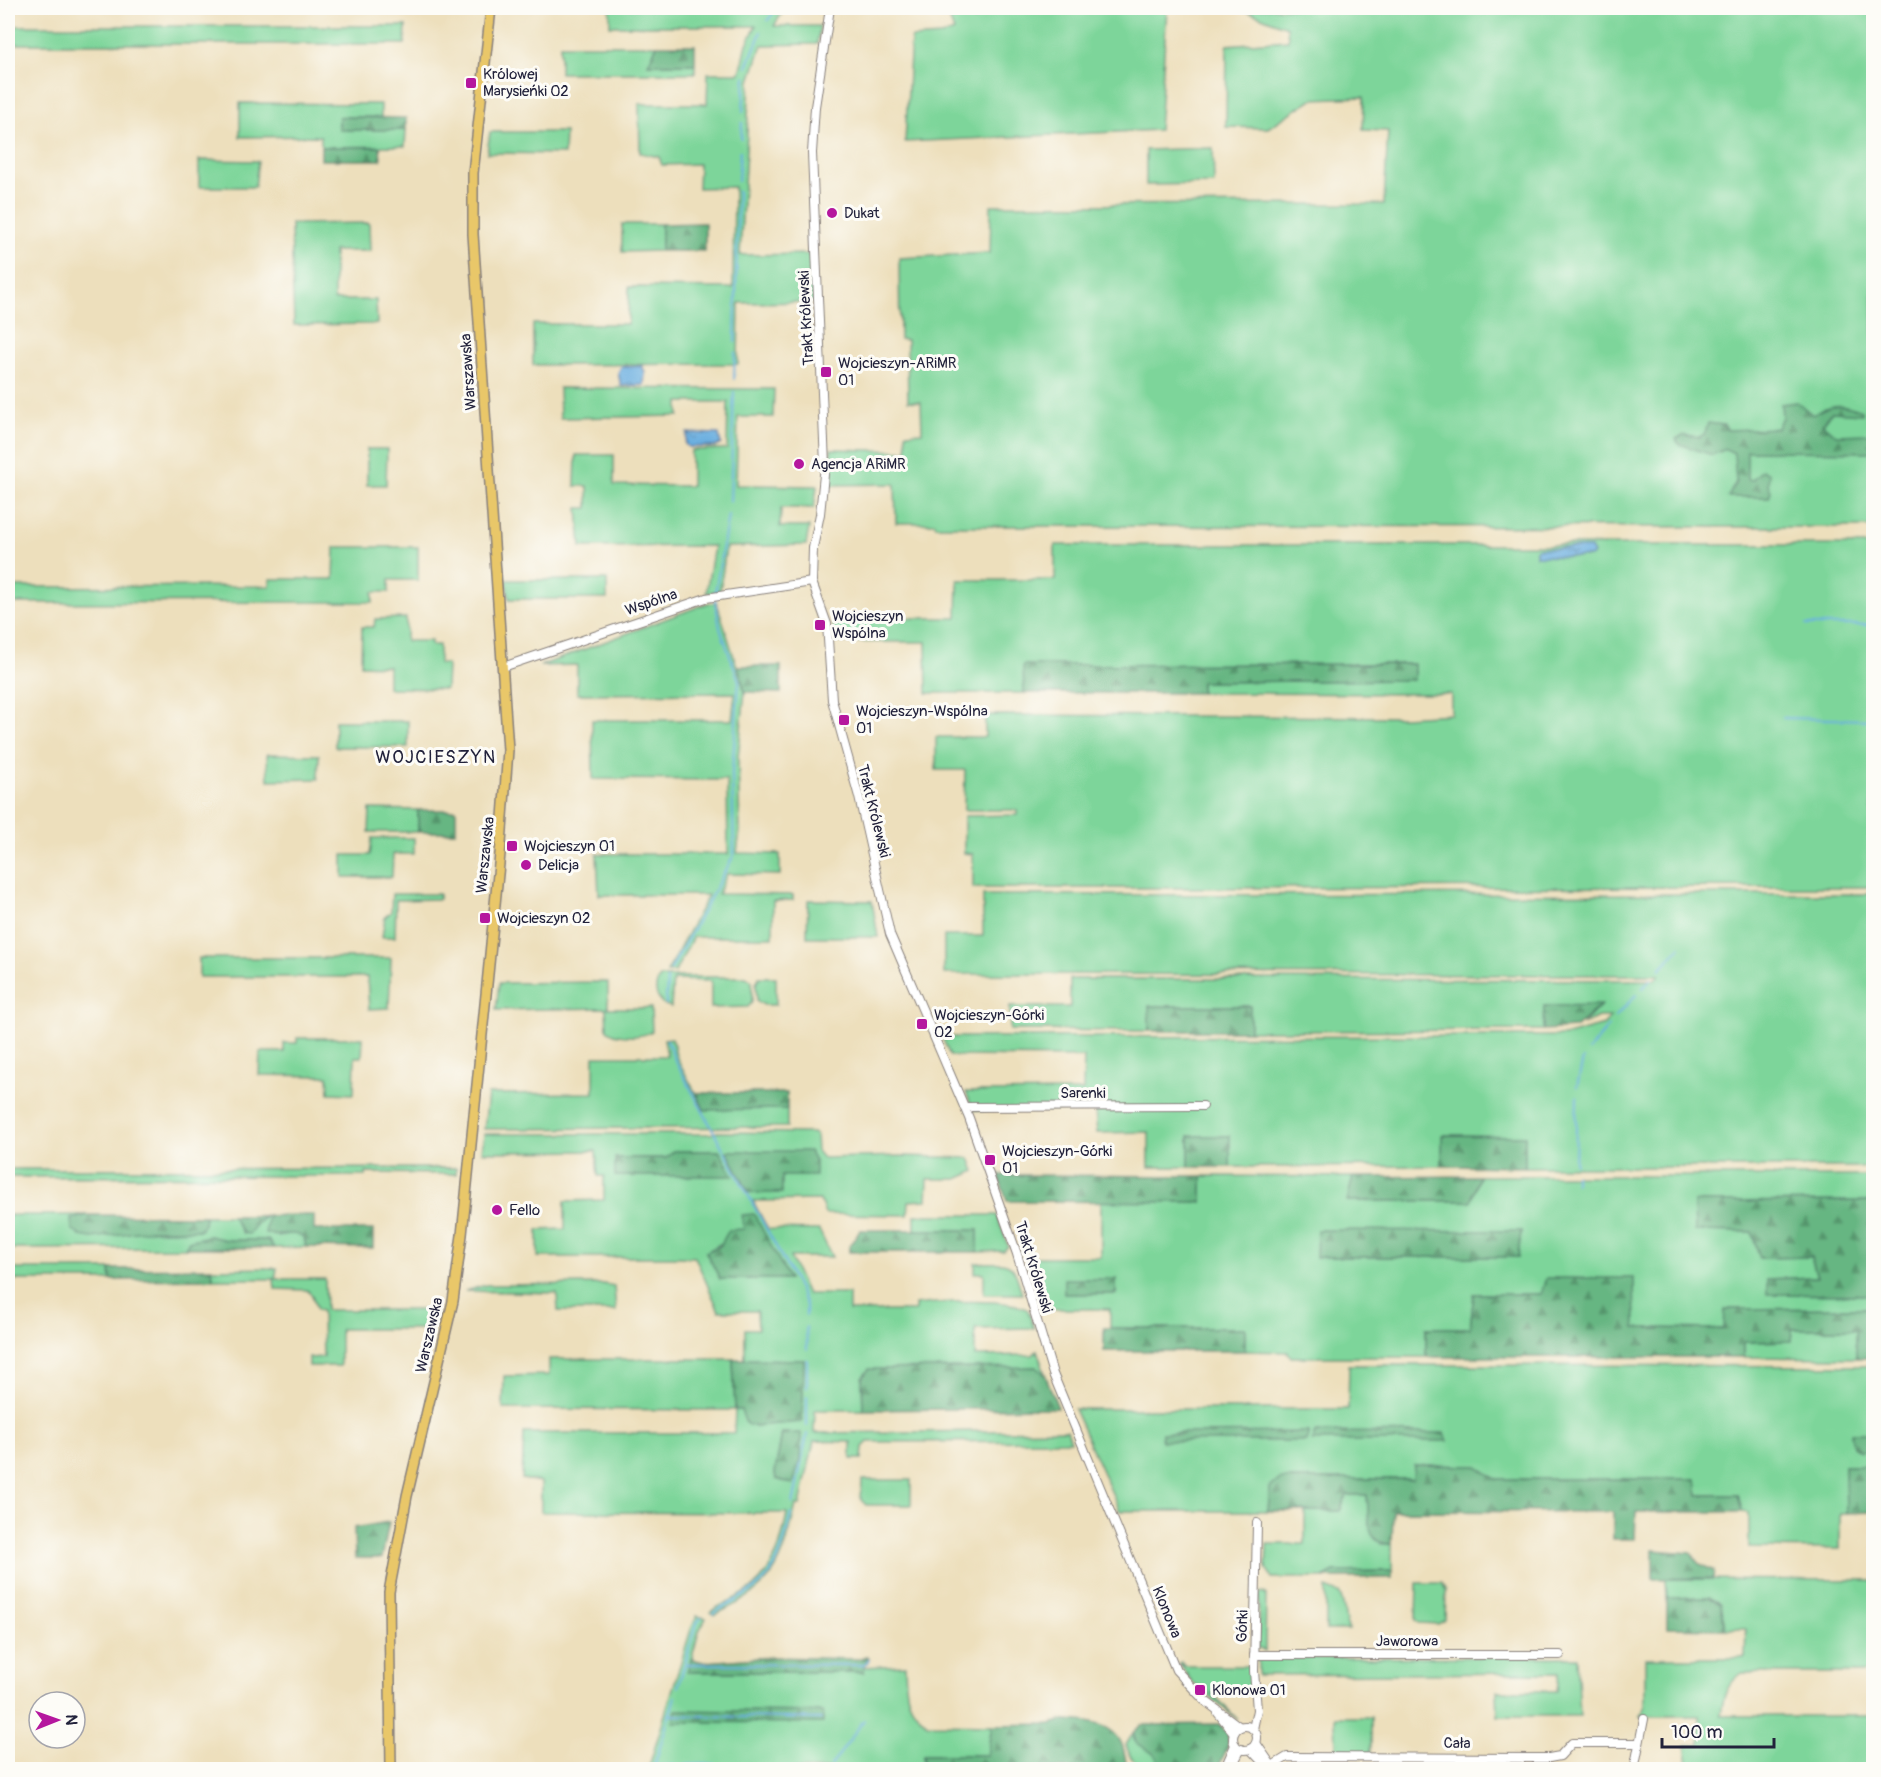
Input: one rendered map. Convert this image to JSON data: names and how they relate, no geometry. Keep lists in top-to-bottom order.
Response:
{
  "streets": {
    "main road": ["Warszawska"],
    "street": [
      "Trakt Królewski",
      "Wspólna",
      "Sarenki",
      "Klonowa",
      "Górki",
      "Jaworowa",
      "Cała"
    ]
  },
  "crossings": [
    ["Trakt Królewski", "Wspólna"],
    ["Trakt Królewski", "Sarenki"],
    ["Trakt Królewski", "Klonowa"],
    ["Warszawska", "Wspólna"],
    ["Górki", "Jaworowa"]
  ],
  "districts": ["WOJCIESZYN"],
  "places": {
    "transit": [
      "Królowej Marysieńki 02",
      "Wojcieszyn-ARiMR 01",
      "Wojcieszyn Wspólna",
      "Wojcieszyn-Wspólna 01",
      "Wojcieszyn 01",
      "Wojcieszyn 02",
      "Wojcieszyn-Górki 02",
      "Wojcieszyn-Górki 01",
      "Klonowa 01"
    ],
    "other": [
      "Dukat",
      "Agencja ARiMR",
      "Delicja",
      "Fello"
    ]
  },
  "scale_bar": "100 m",
  "north": "right"
}
